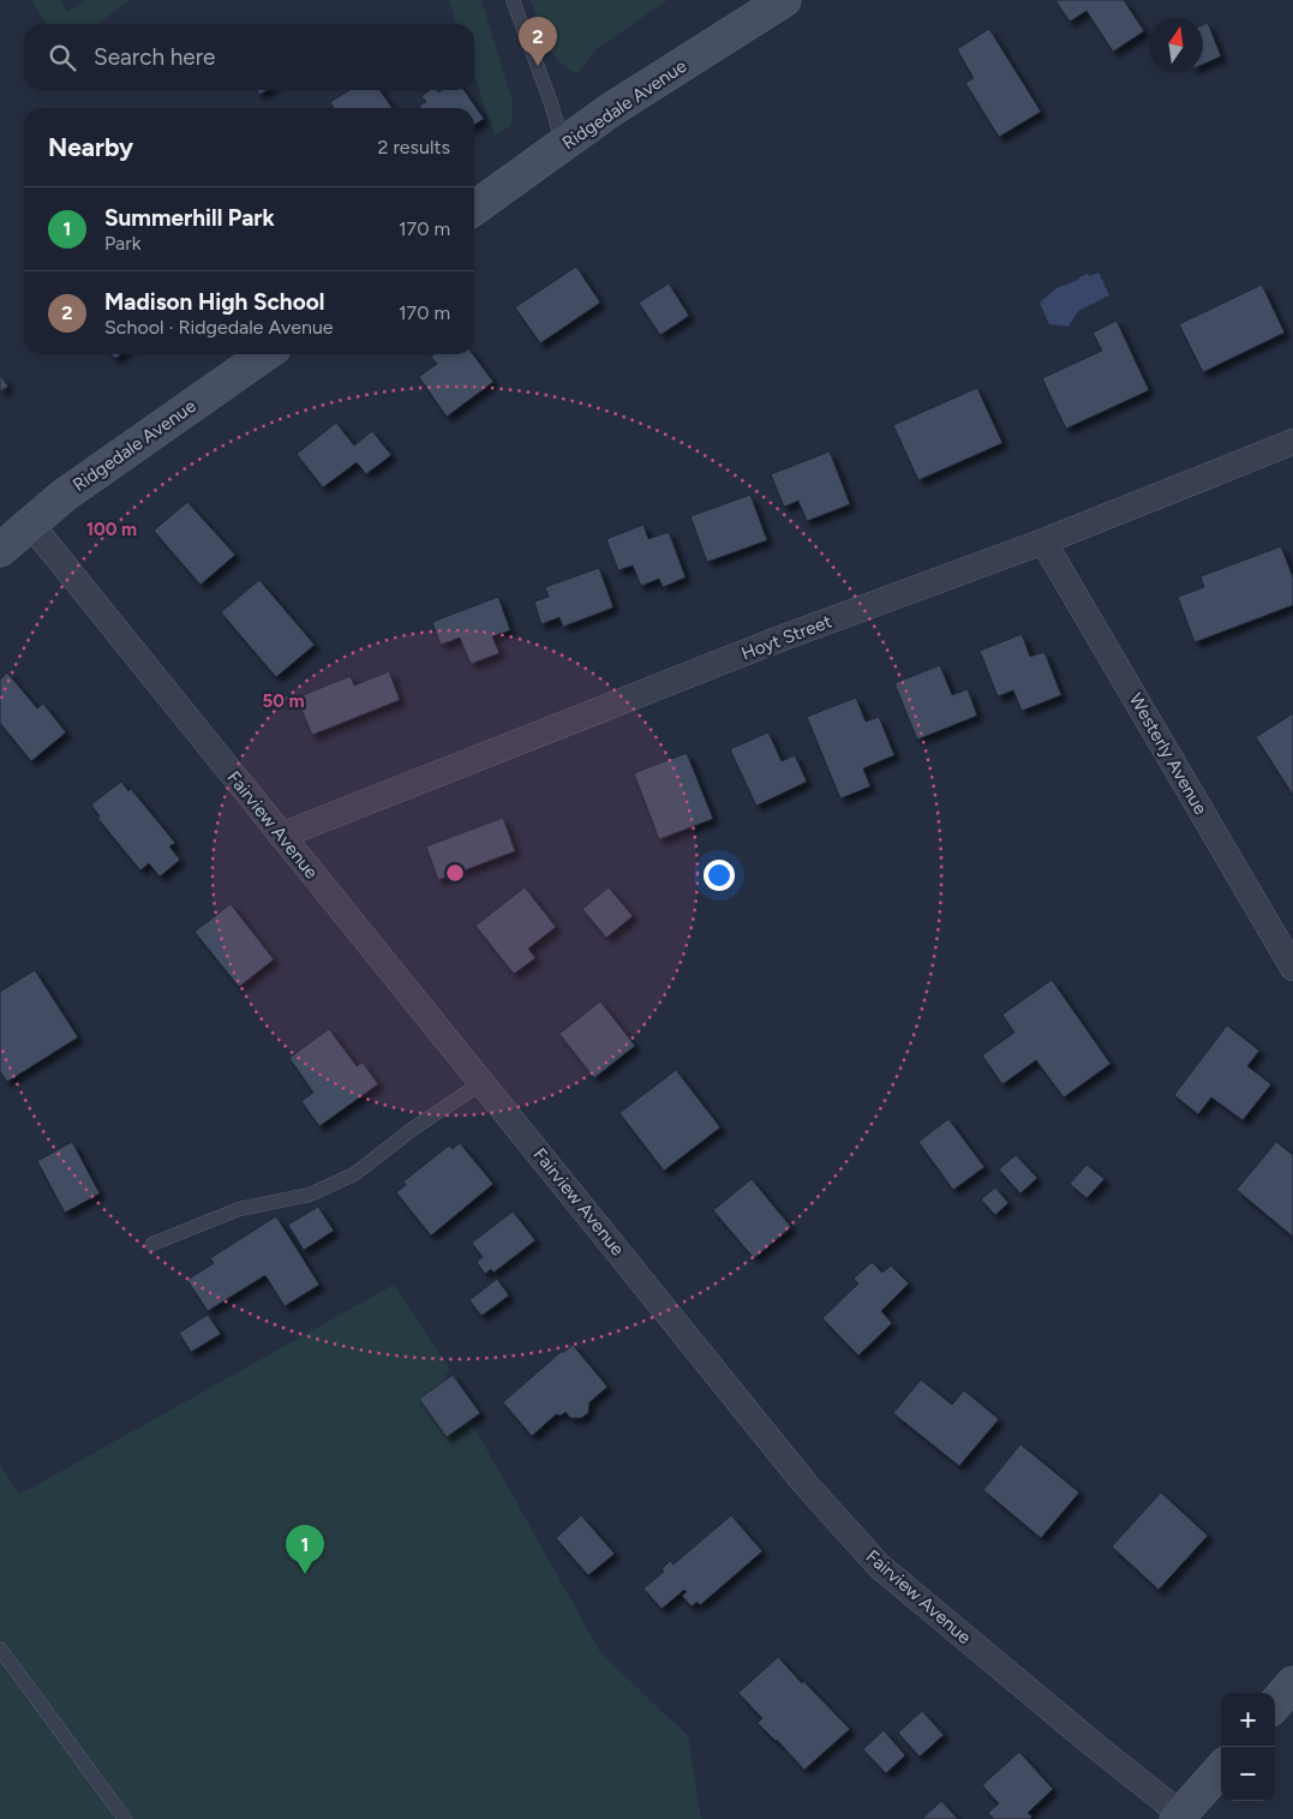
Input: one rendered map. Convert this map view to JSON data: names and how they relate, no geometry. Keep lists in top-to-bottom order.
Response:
{
  "streets": {
    "street": [
      "Ridgedale Avenue",
      "Hoyt Street",
      "Westerly Avenue",
      "Fairview Avenue"
    ]
  },
  "crossings": [
    ["Ridgedale Avenue", "Fairview Avenue"],
    ["Hoyt Street", "Westerly Avenue"],
    ["Hoyt Street", "Fairview Avenue"]
  ],
  "north": "top",
  "page": {
    "pins": ["2", "1"],
    "search": "Search here",
    "heading": ["Nearby", "2 results"],
    "list": [
      {
        "mark": "1",
        "name": "Summerhill Park",
        "note": "Park",
        "value": "170 m"
      },
      {
        "mark": "2",
        "name": "Madison High School",
        "note": "School · Ridgedale Avenue",
        "value": "170 m"
      }
    ],
    "map_buttons": ["+", "−"]
  },
  "rings": ["100 m", "50 m"]
}
